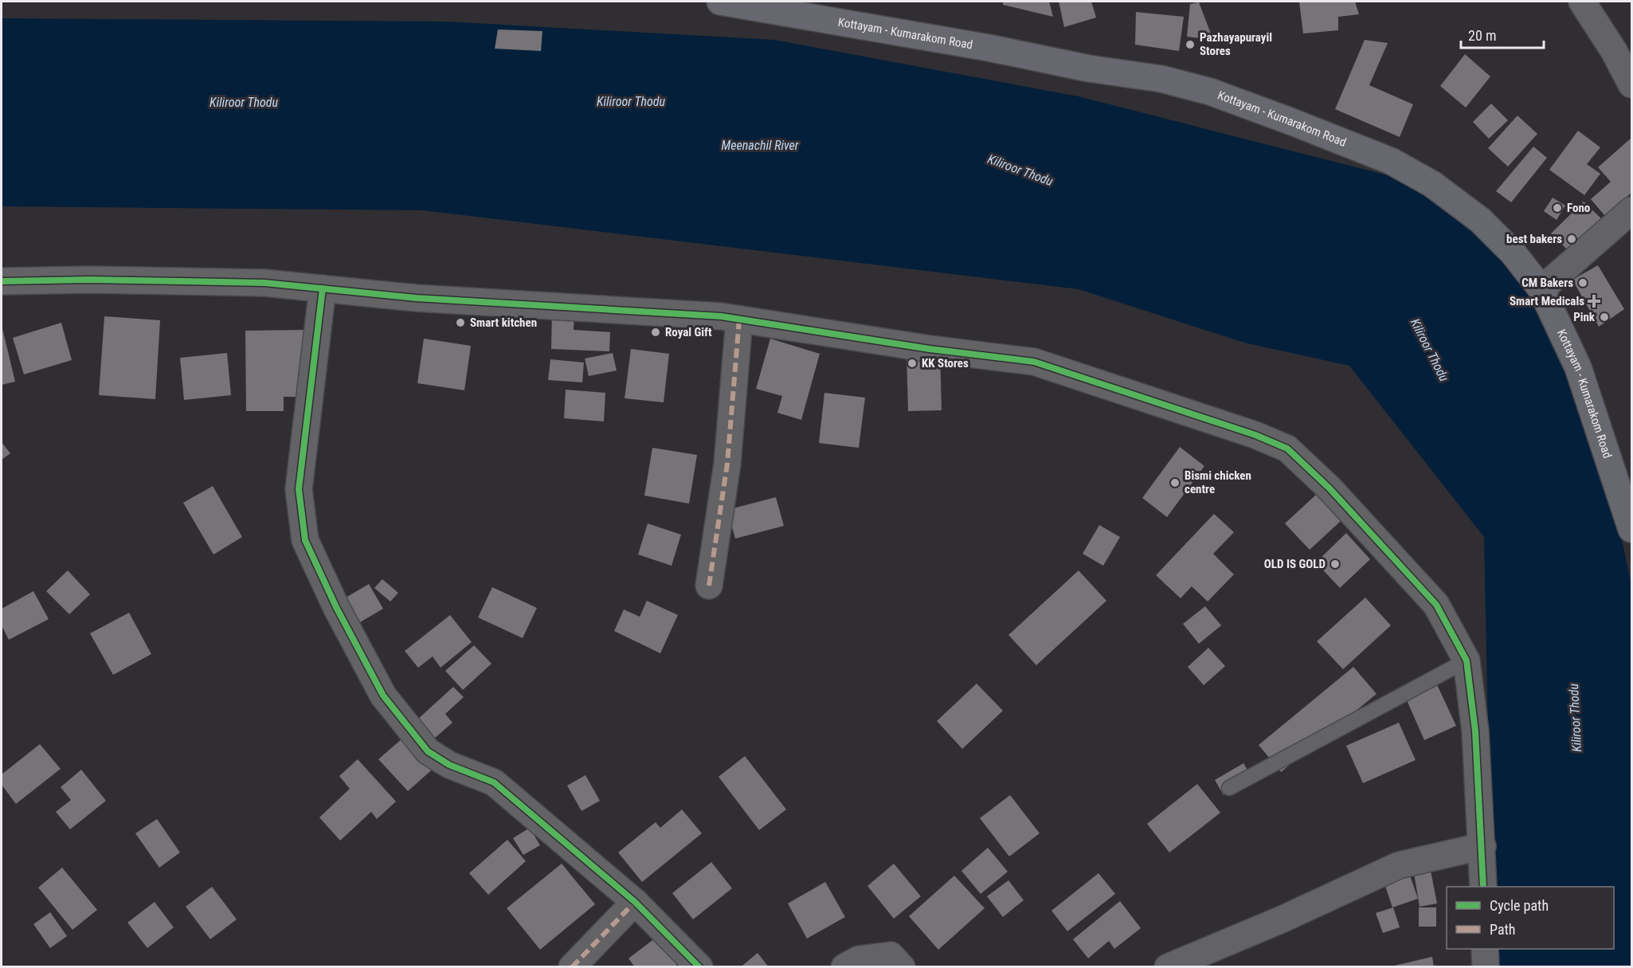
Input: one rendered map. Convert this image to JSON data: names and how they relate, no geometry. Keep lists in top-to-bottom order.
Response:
{
  "streets": {
    "main road": ["Kottayam - Kumarakom Road"]
  },
  "water": ["Kiliroor Thodu", "Meenachil River"],
  "places": {
    "other": [
      "Pazhayapurayil Stores",
      "Fono",
      "best bakers",
      "CM Bakers",
      "Pink",
      "Smart kitchen",
      "Royal Gift",
      "KK Stores",
      "Bismi chicken centre",
      "OLD IS GOLD"
    ],
    "health": ["Smart Medicals"]
  },
  "legend": ["Cycle path", "Path"],
  "scale_bar": "20 m"
}
